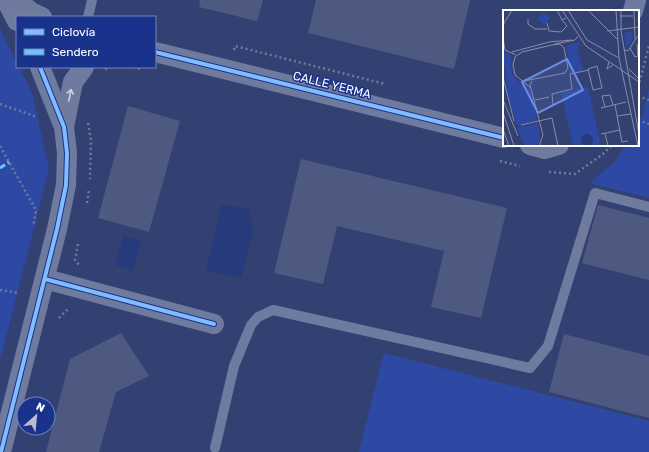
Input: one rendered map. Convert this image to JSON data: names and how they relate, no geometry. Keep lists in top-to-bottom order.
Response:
{
  "streets": {
    "street": ["CALLE YERMA"]
  },
  "legend": ["Ciclovía", "Sendero"],
  "north": "top right"
}
